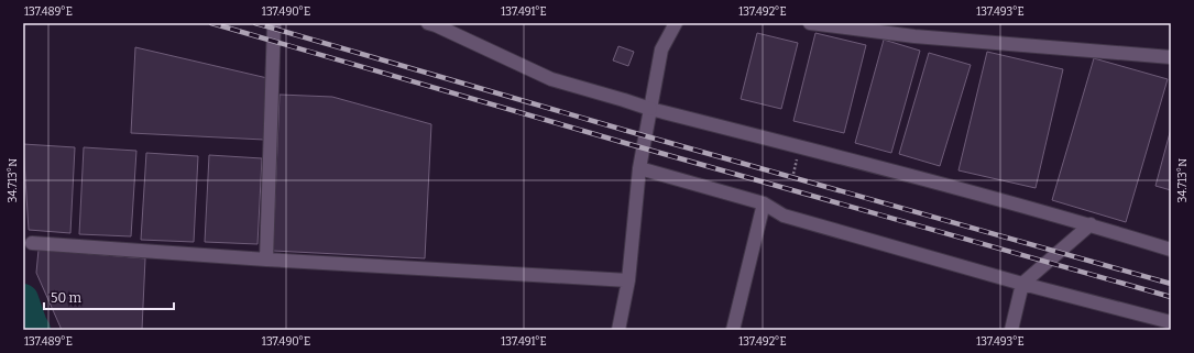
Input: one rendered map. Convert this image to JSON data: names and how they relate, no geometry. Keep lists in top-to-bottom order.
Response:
{
  "scale_bar": "50 m",
  "coordinates": [
    "137.489°E",
    "137.490°E",
    "137.491°E",
    "137.492°E",
    "137.493°E",
    "34.713°N"
  ]
}
